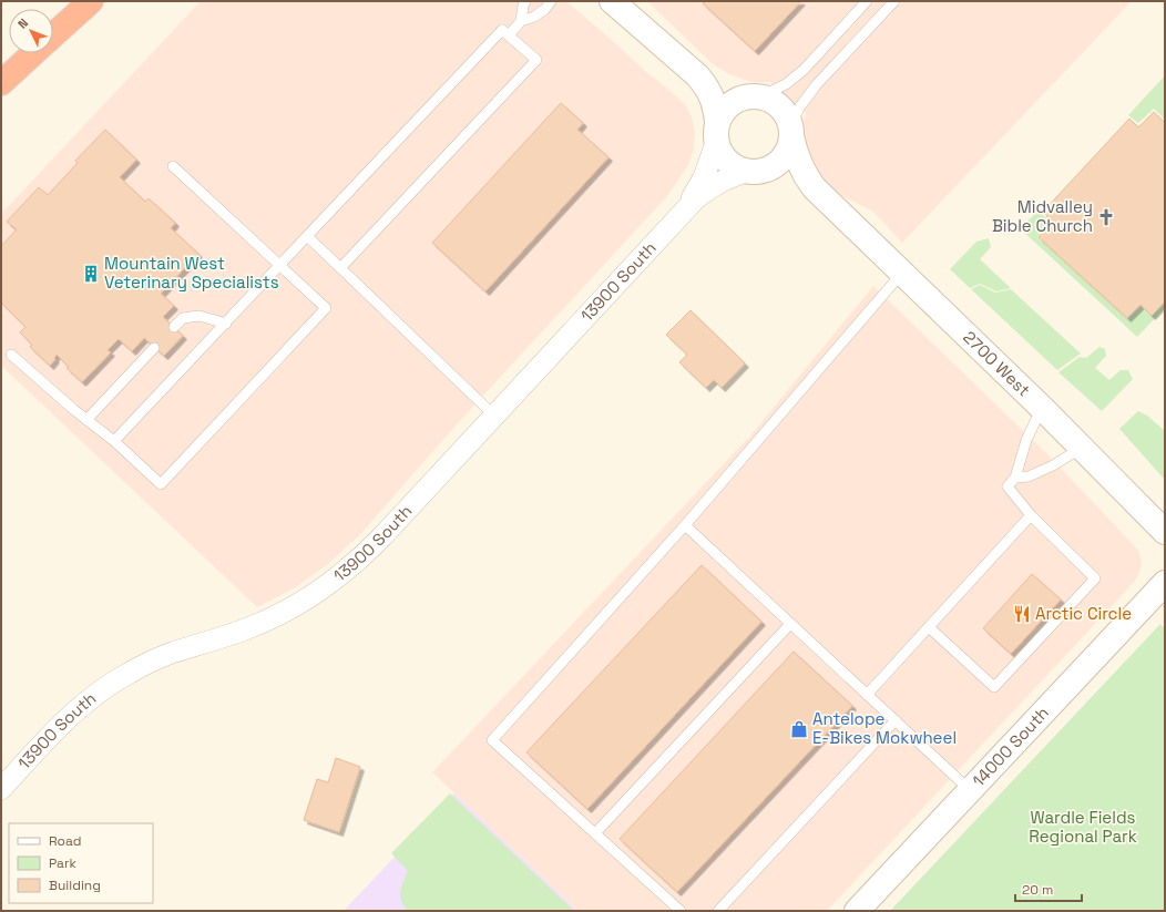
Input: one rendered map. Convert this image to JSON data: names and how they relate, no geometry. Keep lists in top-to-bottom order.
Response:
{
  "streets": {
    "main road": ["2700 West", "14000 South"],
    "street": ["13900 South"]
  },
  "crossings": [
    ["13900 South", "2700 West"]
  ],
  "parks": ["Wardle Fields Regional Park"],
  "places": {
    "church": ["Midvalley Bible Church"],
    "building": ["Mountain West Veterinary Specialists"],
    "restaurant": ["Arctic Circle"],
    "shop": ["Antelope E-Bikes Mokwheel"]
  },
  "legend": ["Road", "Park", "Building"],
  "scale_bar": "20 m",
  "north": "top left"
}
